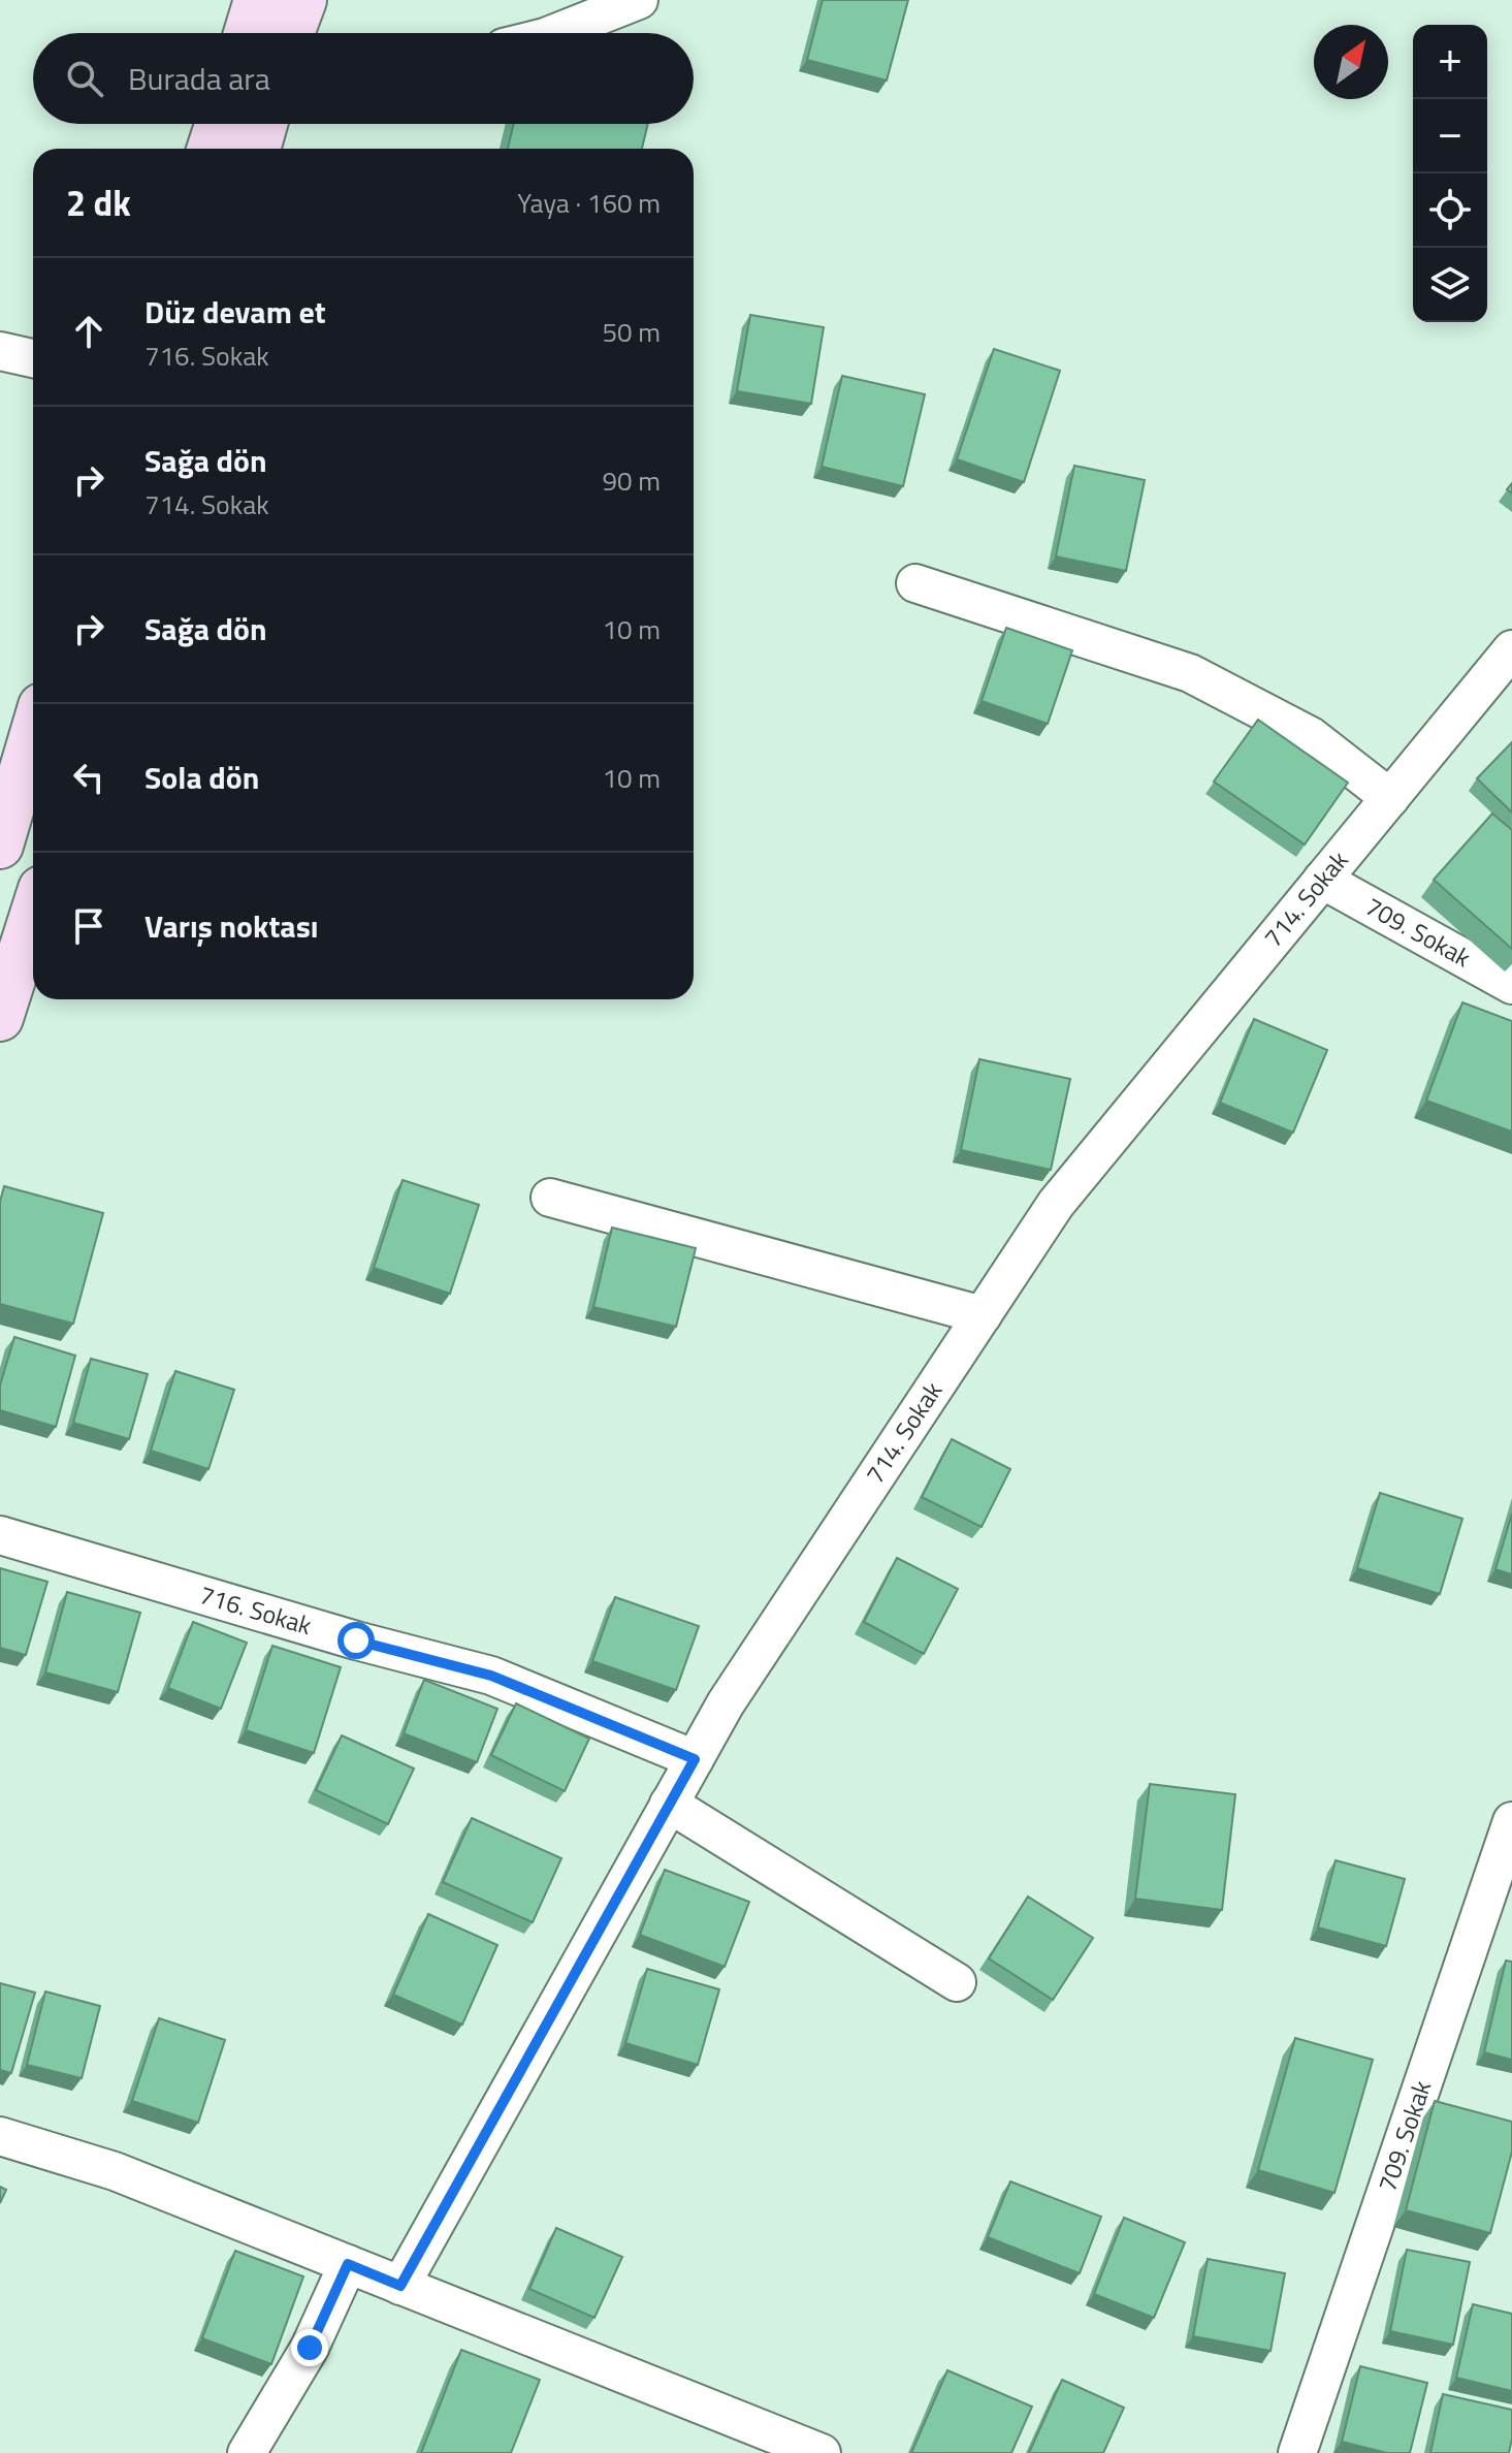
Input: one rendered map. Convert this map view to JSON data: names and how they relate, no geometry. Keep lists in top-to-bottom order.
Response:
{
  "streets": {
    "street": ["714. Sokak", "709. Sokak", "716. Sokak"]
  },
  "crossings": [
    ["714. Sokak", "709. Sokak"],
    ["714. Sokak", "716. Sokak"]
  ],
  "north": "top right",
  "page": {
    "map_buttons": ["+", "−"],
    "search": "Burada ara",
    "heading": ["2 dk", "Yaya · 160 m"],
    "list": [
      ["Düz devam et", "716. Sokak", "50 m"],
      ["Sağa dön", "714. Sokak", "90 m"],
      ["Sağa dön", "10 m"],
      ["Sola dön", "10 m"],
      "Varış noktası"
    ]
  }
}
